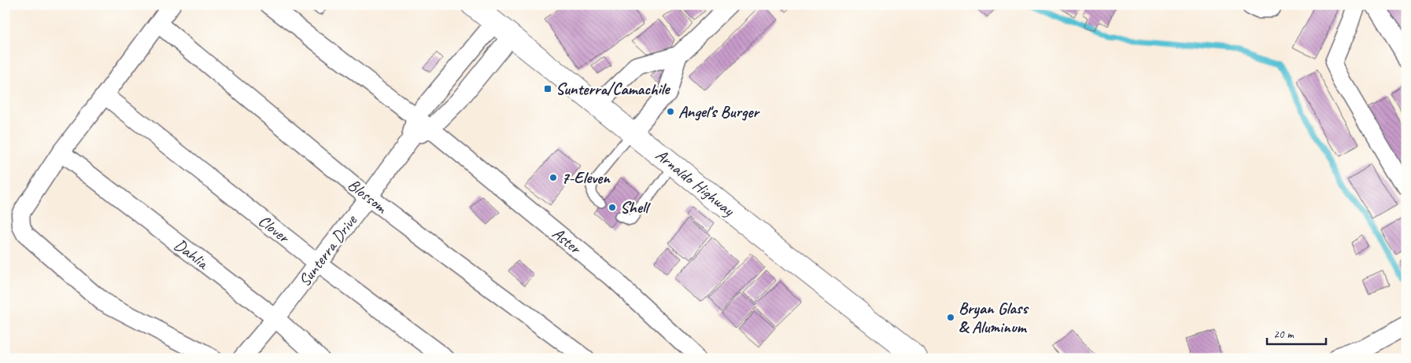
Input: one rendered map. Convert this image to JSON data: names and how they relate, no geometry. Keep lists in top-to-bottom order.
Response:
{
  "streets": {
    "main road": ["Arnaldo Highway"],
    "street": [
      "Blossom",
      "Clover",
      "Aster",
      "Sunterra Drive",
      "Dahlia"
    ]
  },
  "crossings": [
    ["Arnaldo Highway", "Sunterra Drive"],
    ["Blossom", "Sunterra Drive"],
    ["Clover", "Sunterra Drive"],
    ["Aster", "Sunterra Drive"],
    ["Sunterra Drive", "Dahlia"]
  ],
  "places": {
    "transit": ["Sunterra/Camachile"],
    "other": [
      "Angel's Burger",
      "7-Eleven",
      "Shell",
      "Bryan Glass & Aluminum"
    ]
  },
  "scale_bar": "20 m"
}
